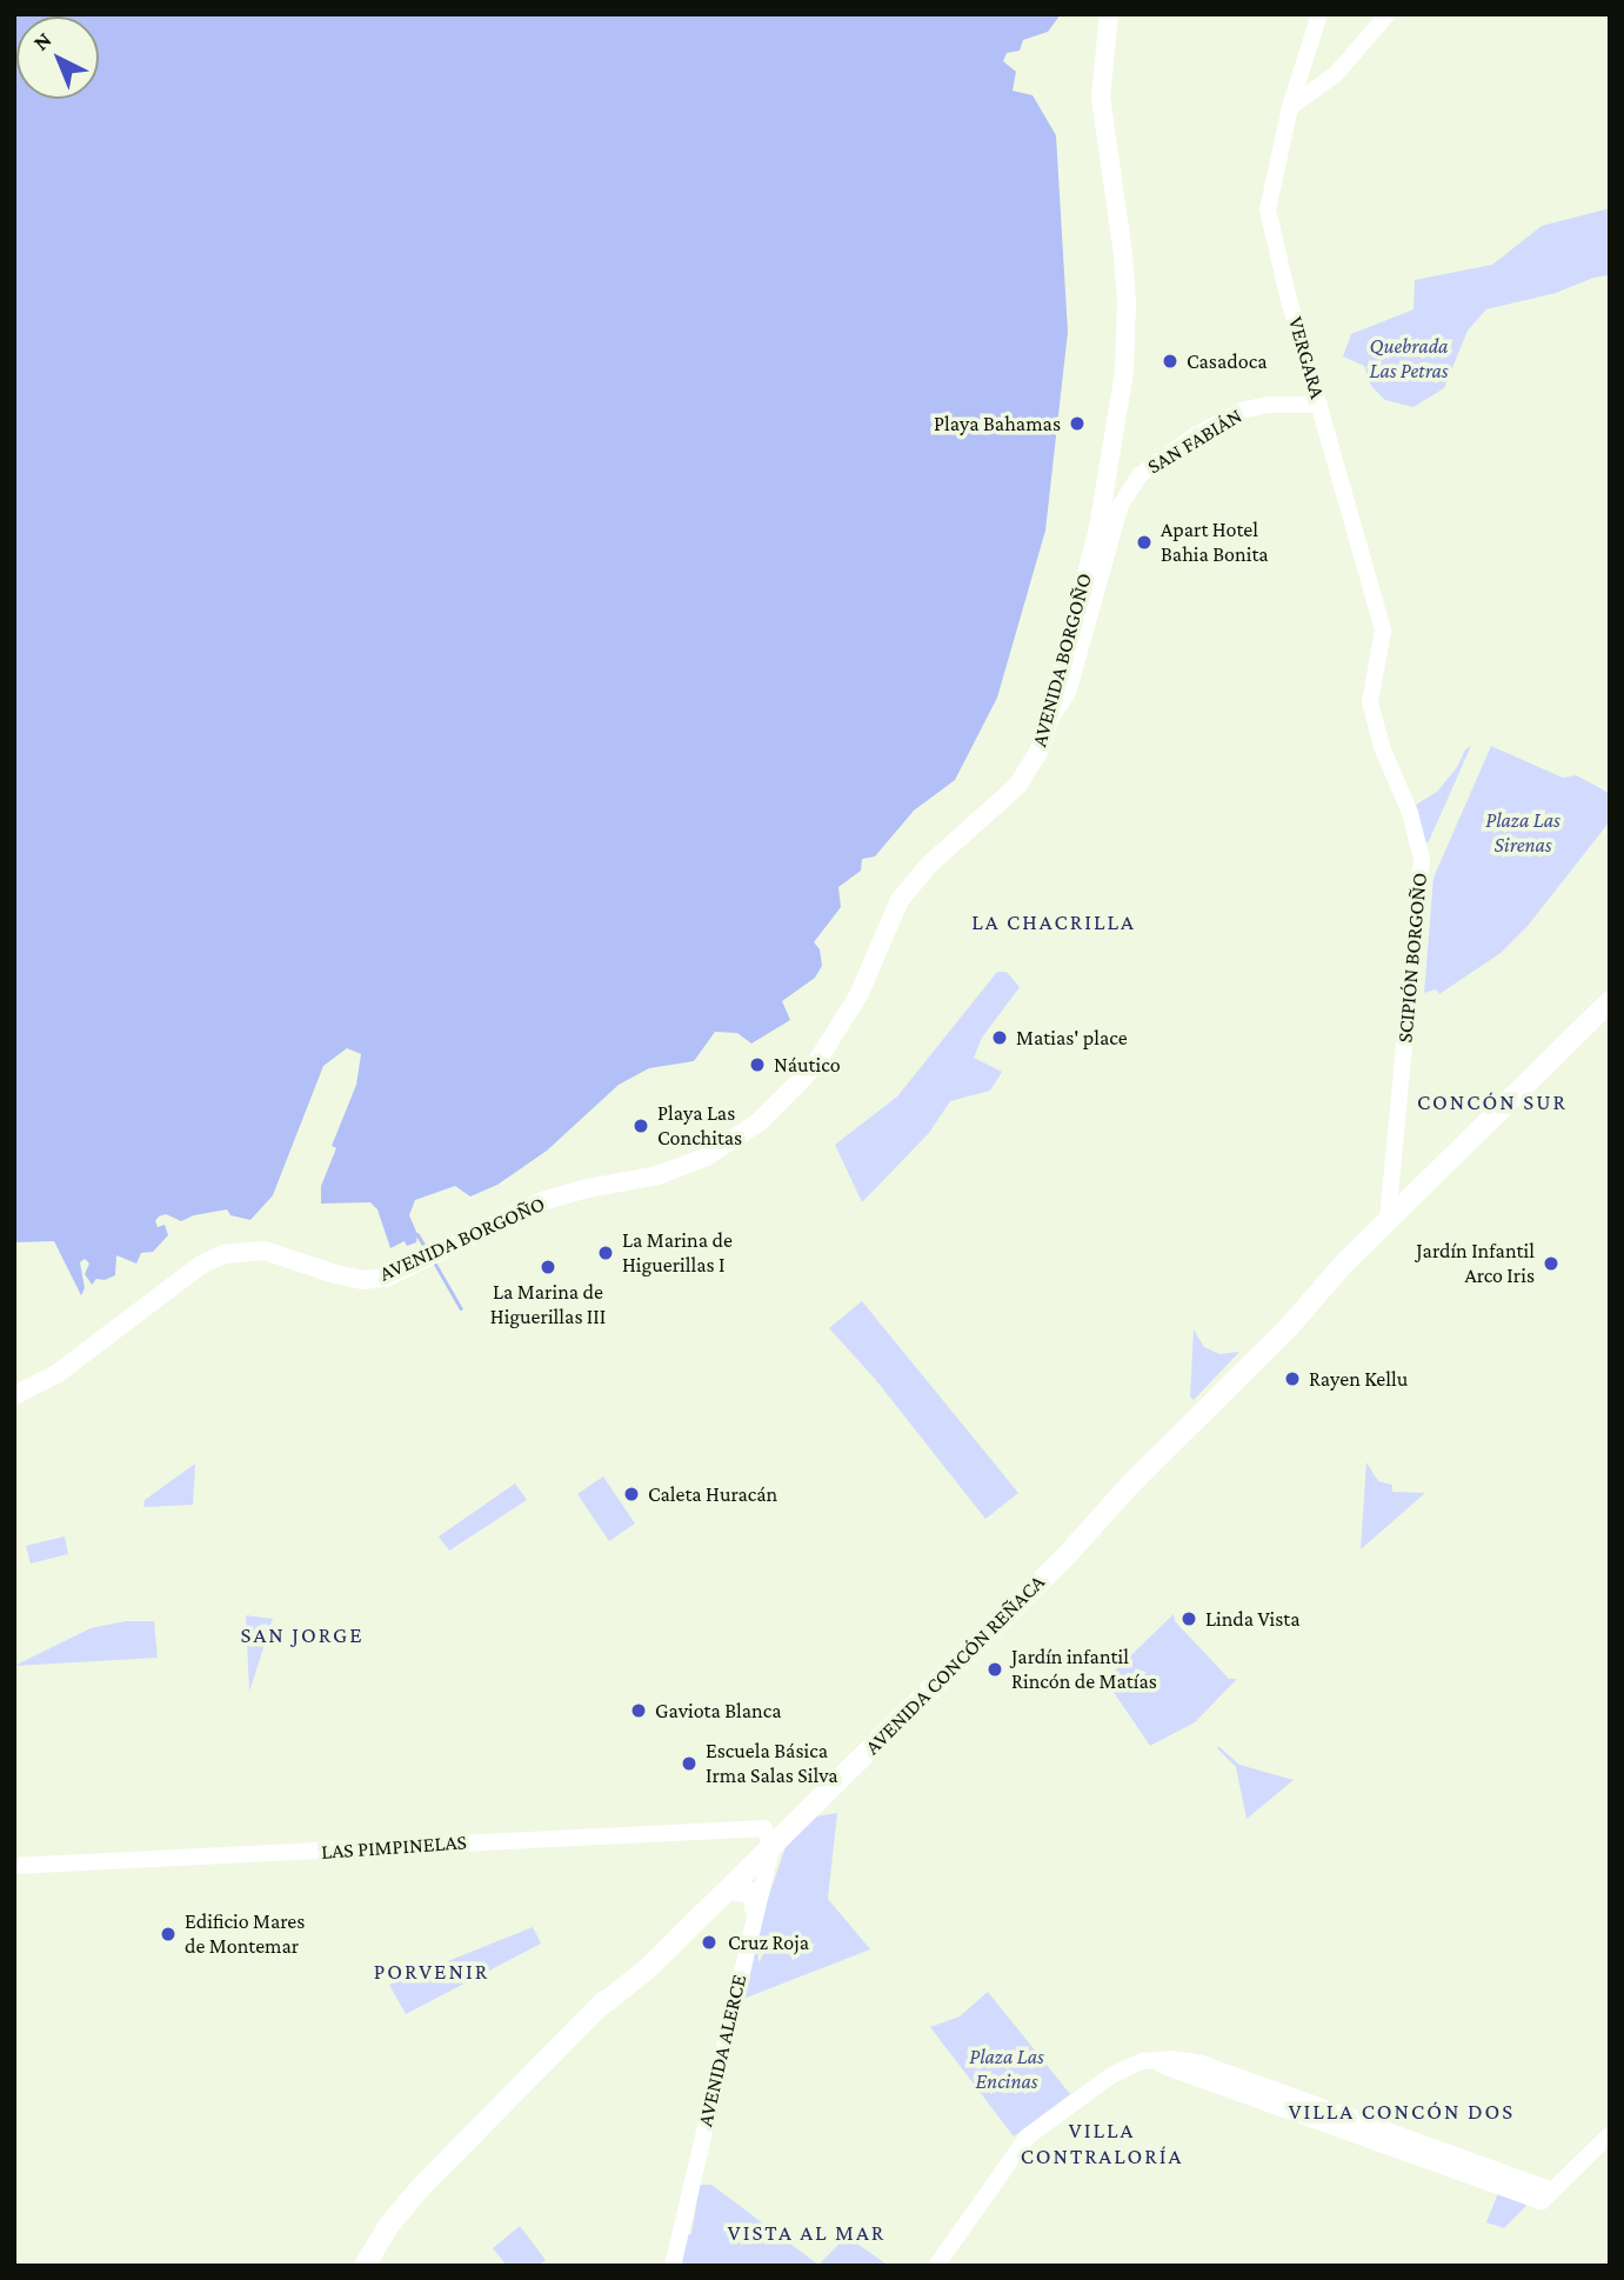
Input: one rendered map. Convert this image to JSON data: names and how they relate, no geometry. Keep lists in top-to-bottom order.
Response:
{
  "streets": {
    "main road": ["AVENIDA BORGOÑO", "AVENIDA CONCÓN REÑACA"],
    "street": [
      "VERGARA",
      "SAN FABIÁN",
      "SCIPIÓN BORGOÑO",
      "LAS PIMPINELAS",
      "AVENIDA ALERCE"
    ]
  },
  "crossings": [
    ["VERGARA", "SAN FABIÁN"],
    ["VERGARA", "SCIPIÓN BORGOÑO"],
    ["SAN FABIÁN", "AVENIDA BORGOÑO"],
    ["SCIPIÓN BORGOÑO", "AVENIDA CONCÓN REÑACA"],
    ["AVENIDA CONCÓN REÑACA", "LAS PIMPINELAS"],
    ["AVENIDA CONCÓN REÑACA", "AVENIDA ALERCE"],
    ["LAS PIMPINELAS", "AVENIDA ALERCE"]
  ],
  "districts": [
    "LA CHACRILLA",
    "CONCÓN SUR",
    "SAN JORGE",
    "PORVENIR",
    "VILLA CONCÓN DOS",
    "VILLA CONTRALORÍA",
    "VISTA AL MAR"
  ],
  "parks": ["Quebrada Las Petras", "Plaza Las Sirenas", "Plaza Las Encinas"],
  "places": [
    "Casadoca",
    "Playa Bahamas",
    "Apart Hotel Bahia Bonita",
    "Matias' place",
    "Náutico",
    "Playa Las Conchitas",
    "La Marina de Higuerillas I",
    "Jardín Infantil Arco Iris",
    "La Marina de Higuerillas III",
    "Rayen Kellu",
    "Caleta Huracán",
    "Linda Vista",
    "Jardín infantil Rincón de Matías",
    "Gaviota Blanca",
    "Escuela Básica Irma Salas Silva",
    "Edificio Mares de Montemar",
    "Cruz Roja"
  ],
  "north": "top left"
}
